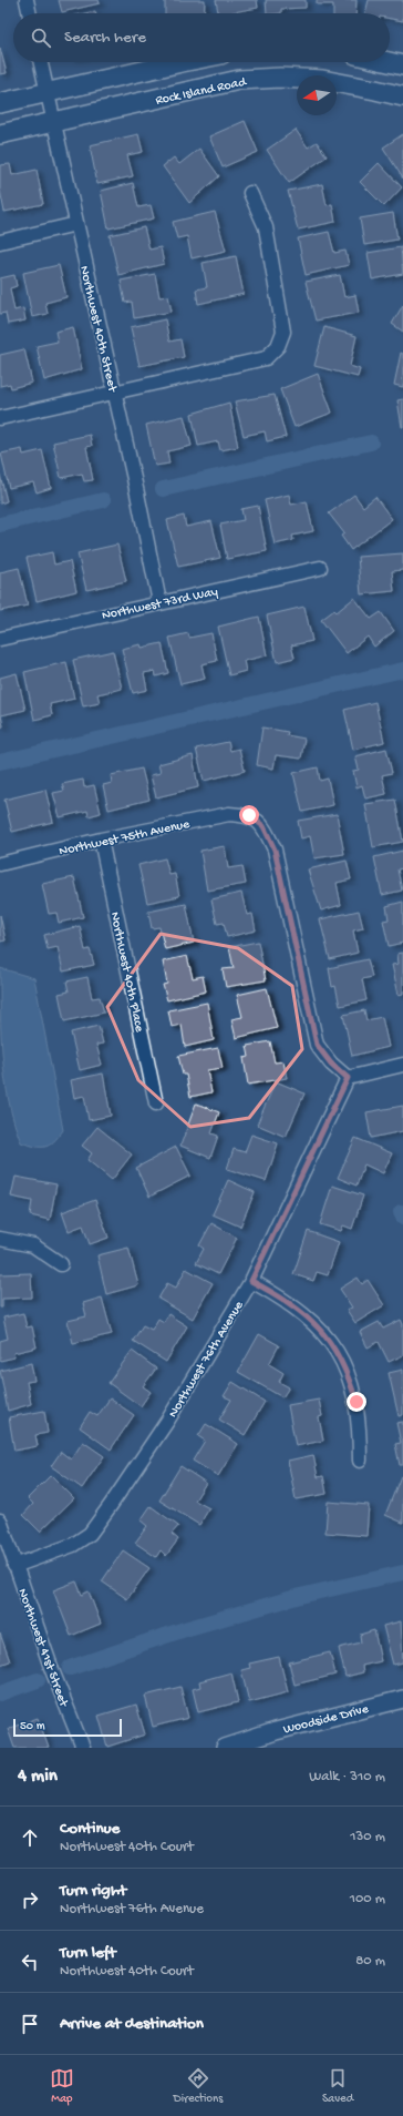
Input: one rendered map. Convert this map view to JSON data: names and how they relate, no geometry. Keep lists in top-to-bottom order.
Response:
{
  "streets": {
    "main road": ["Rock Island Road"],
    "street": [
      "Northwest 40th Street",
      "Northwest 73rd Way",
      "Northwest 75th Avenue",
      "Northwest 40th Place",
      "Northwest 76th Avenue",
      "Northwest 41st Street",
      "Woodside Drive"
    ]
  },
  "crossings": [
    ["Rock Island Road", "Northwest 40th Street"],
    ["Northwest 40th Street", "Northwest 73rd Way"],
    ["Northwest 75th Avenue", "Northwest 40th Place"],
    ["Northwest 75th Avenue", "Northwest 76th Avenue"],
    ["Northwest 76th Avenue", "Northwest 41st Street"]
  ],
  "scale_bar": "50 m",
  "north": "left",
  "page": {
    "search": "Search here",
    "scale": "50 m",
    "heading": ["4 min", "Walk · 310 m"],
    "list": [
      ["Continue", "Northwest 40th Court", "130 m"],
      ["Turn right", "Northwest 76th Avenue", "100 m"],
      ["Turn left", "Northwest 40th Court", "80 m"],
      "Arrive at destination"
    ],
    "nav": ["Map", "Directions", "Saved"]
  }
}
